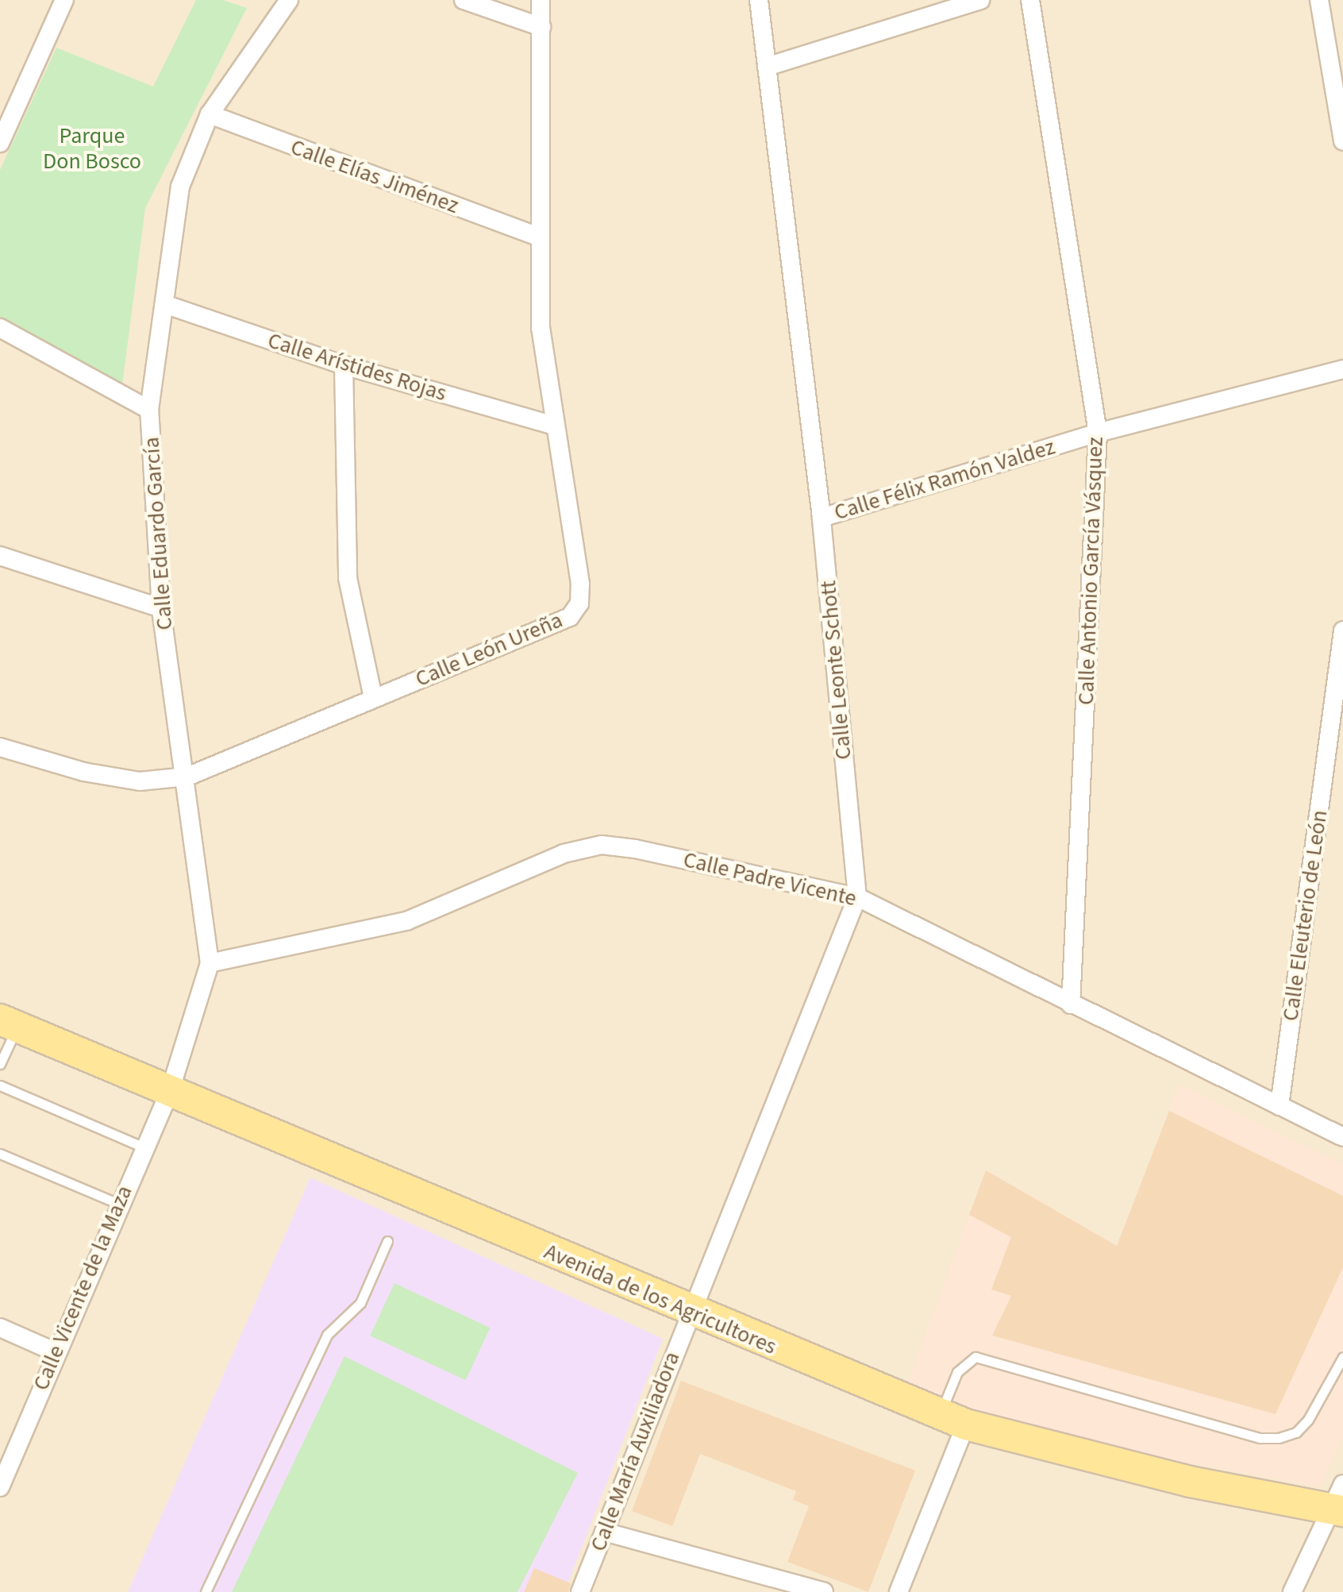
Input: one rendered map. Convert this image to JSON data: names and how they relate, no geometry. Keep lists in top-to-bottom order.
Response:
{
  "streets": {
    "main road": ["Avenida de los Agricultores"],
    "street": [
      "Calle Elías Jiménez",
      "Calle Arístides Rojas",
      "Calle Félix Ramón Valdez",
      "Calle Eduardo García",
      "Calle Antonio García Vásquez",
      "Calle León Ureña",
      "Calle Leonte Schott",
      "Calle Padre Vicente",
      "Calle Eleuterio de León",
      "Calle Vicente de la Maza",
      "Calle María Auxiliadora"
    ]
  },
  "crossings": [
    ["Calle Elías Jiménez", "Calle Eduardo García"],
    ["Calle Elías Jiménez", "Calle León Ureña"],
    ["Calle Arístides Rojas", "Calle Eduardo García"],
    ["Calle Arístides Rojas", "Calle León Ureña"],
    ["Calle Félix Ramón Valdez", "Calle Antonio García Vásquez"],
    ["Calle Félix Ramón Valdez", "Calle Leonte Schott"],
    ["Calle Eduardo García", "Calle León Ureña"],
    ["Calle Eduardo García", "Calle Padre Vicente"],
    ["Calle Eduardo García", "Calle Vicente de la Maza"],
    ["Calle Eduardo García", "Avenida de los Agricultores"],
    ["Calle Antonio García Vásquez", "Calle Padre Vicente"],
    ["Calle Leonte Schott", "Calle Padre Vicente"],
    ["Calle Leonte Schott", "Avenida de los Agricultores"],
    ["Calle Leonte Schott", "Calle María Auxiliadora"],
    ["Calle Padre Vicente", "Calle Eleuterio de León"],
    ["Calle Vicente de la Maza", "Avenida de los Agricultores"],
    ["Avenida de los Agricultores", "Calle María Auxiliadora"]
  ],
  "parks": ["Parque Don Bosco"]
}
